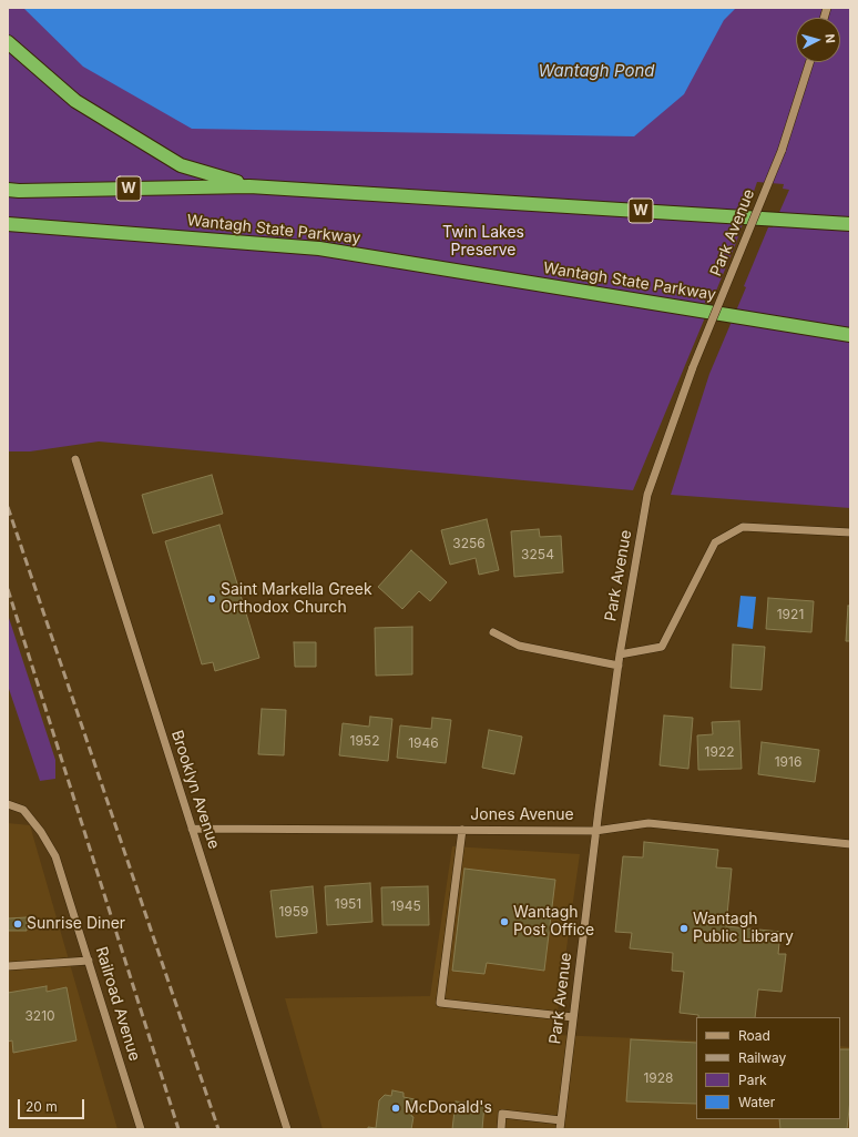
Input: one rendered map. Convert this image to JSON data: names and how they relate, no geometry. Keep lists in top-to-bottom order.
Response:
{
  "streets": {
    "highway": ["W", "Wantagh State Parkway"],
    "street": [
      "Park Avenue",
      "Brooklyn Avenue",
      "Jones Avenue",
      "Railroad Avenue"
    ]
  },
  "crossings": [
    ["Park Avenue", "Jones Avenue"],
    ["Brooklyn Avenue", "Jones Avenue"]
  ],
  "water": ["Wantagh Pond"],
  "parks": ["Twin Lakes Preserve"],
  "places": [
    "Saint Markella Greek Orthodox Church",
    "Wantagh Post Office",
    "Sunrise Diner",
    "Wantagh Public Library",
    "McDonald's"
  ],
  "house_numbers": [
    "3256",
    "3254",
    "1921",
    "1952",
    "1946",
    "1922",
    "1916",
    "1951",
    "1945",
    "1959",
    "3210",
    "1928"
  ],
  "legend": [
    "Road",
    "Railway",
    "Park",
    "Water"
  ],
  "scale_bar": "20 m",
  "north": "right"
}
